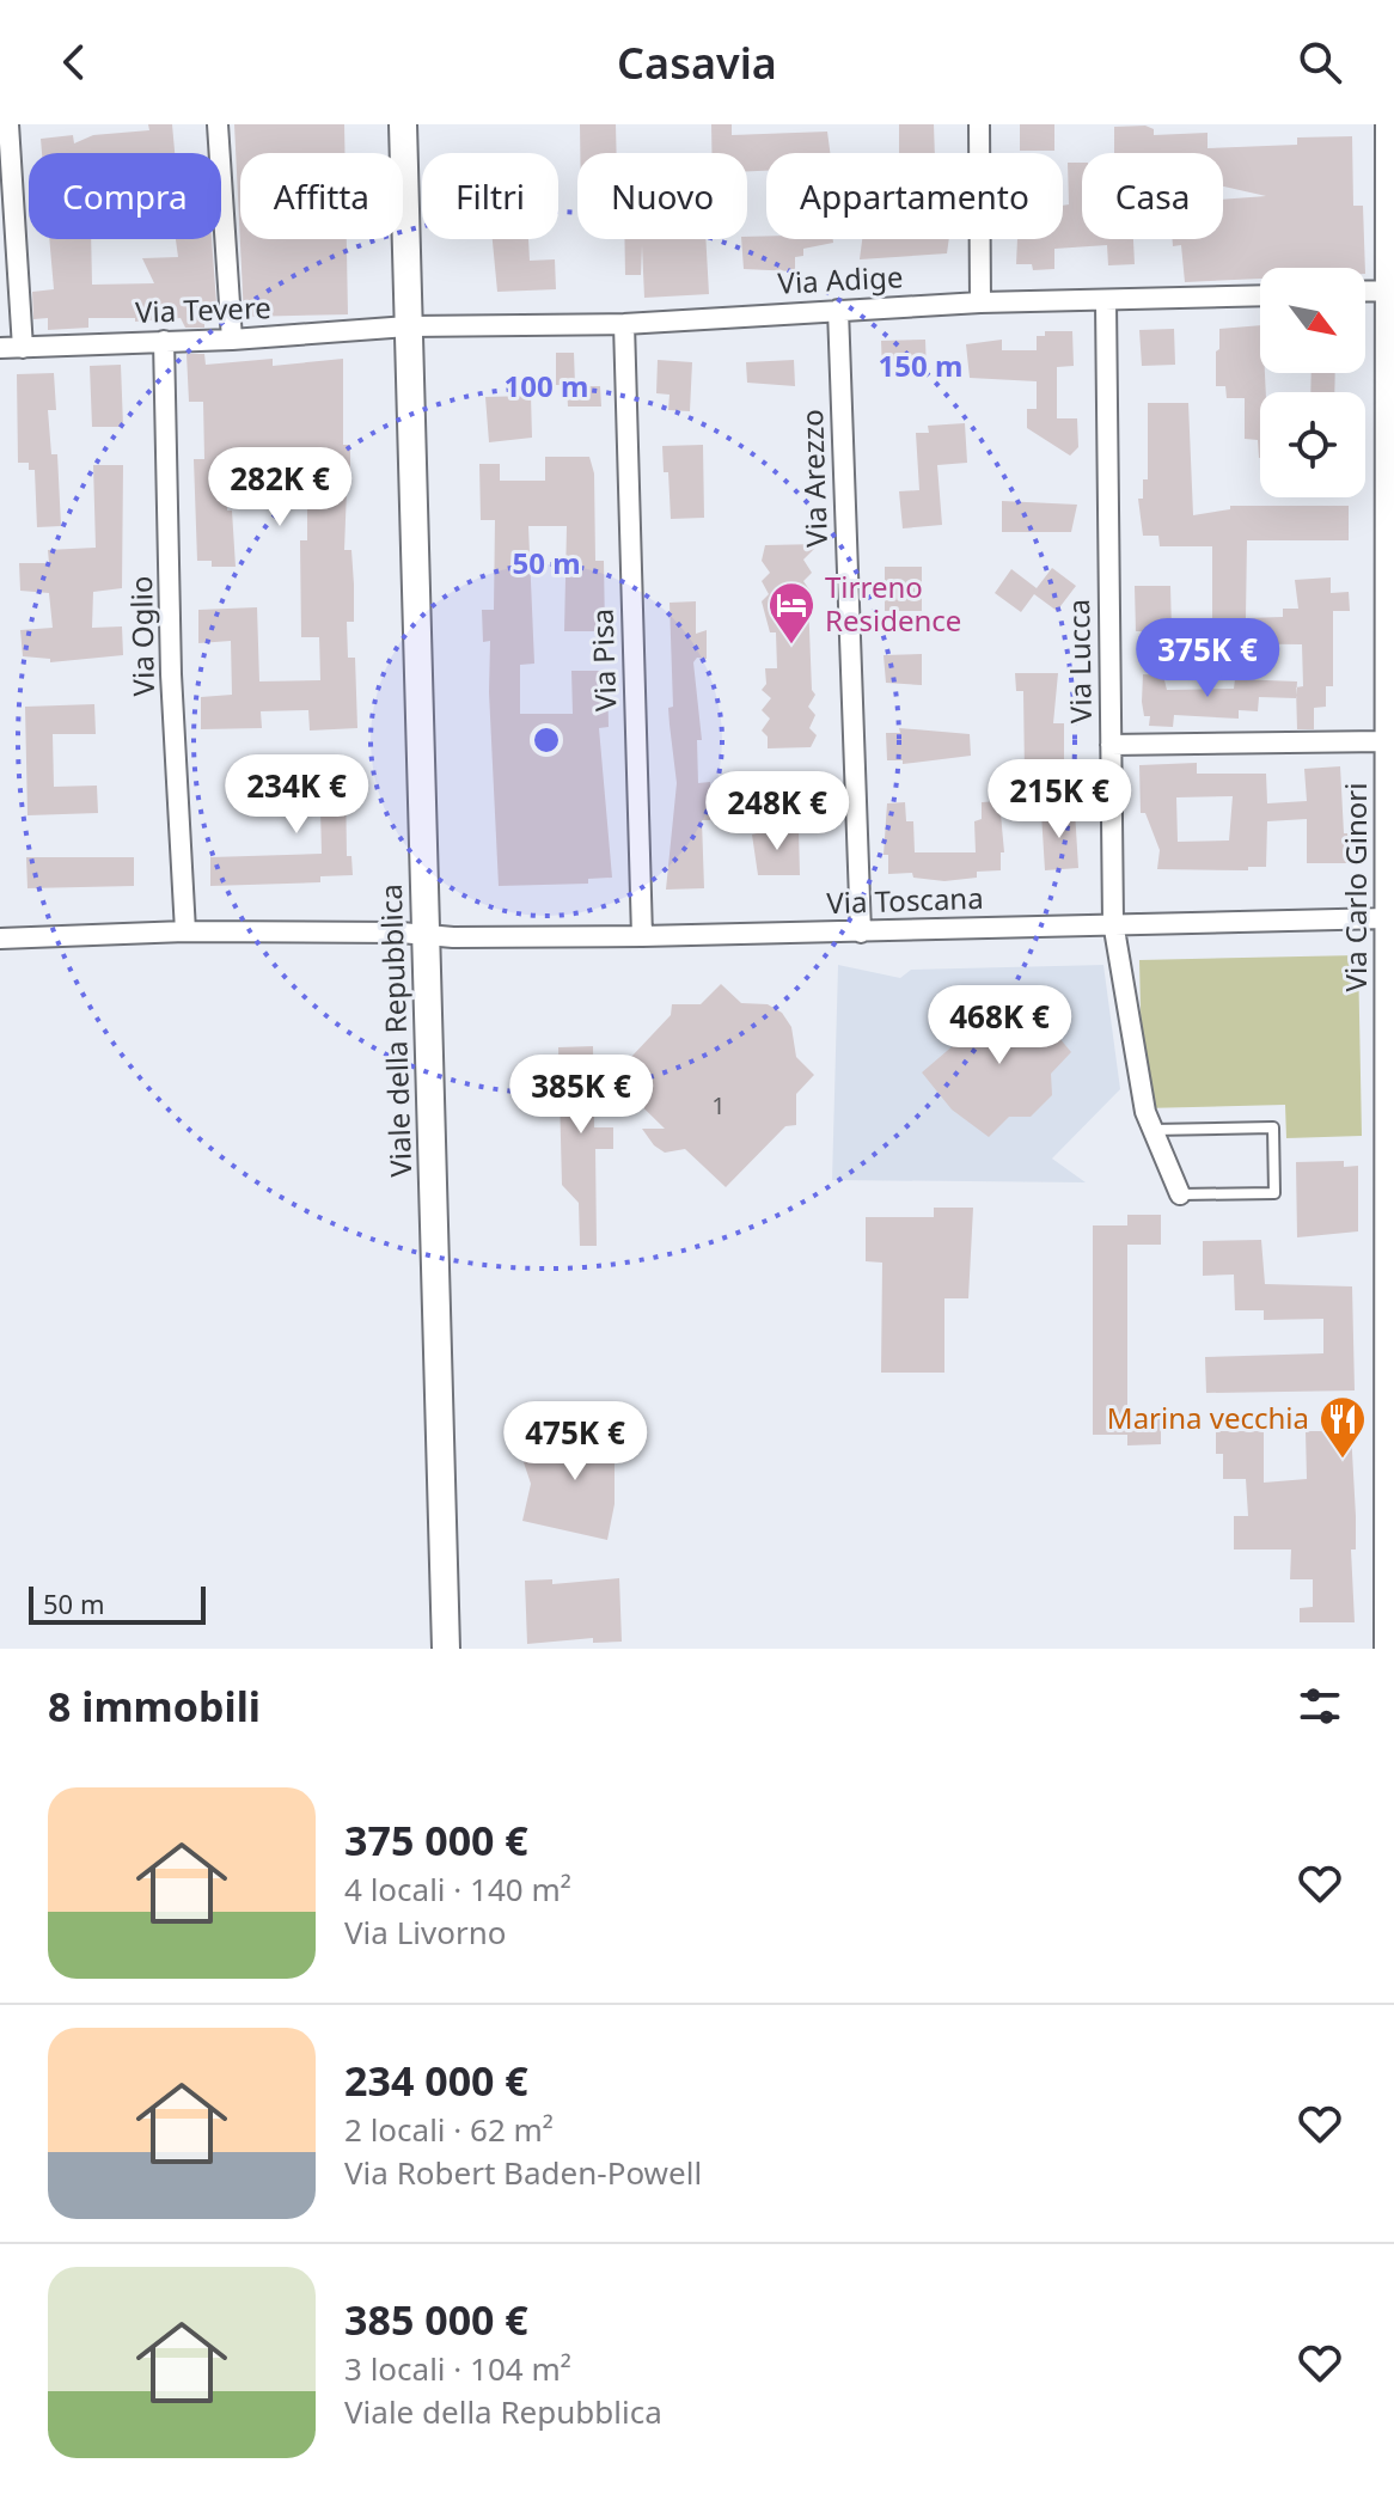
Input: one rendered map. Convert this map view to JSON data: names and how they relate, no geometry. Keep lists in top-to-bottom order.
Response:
{
  "streets": {
    "street": [
      "Via Adige",
      "Via Tevere",
      "Via Arezzo",
      "Via Oglio",
      "Via Pisa",
      "Via Lucca",
      "Via Carlo Ginori",
      "Via Toscana",
      "Viale della Repubblica"
    ]
  },
  "crossings": [
    ["Via Adige", "Via Tevere"],
    ["Via Adige", "Via Arezzo"],
    ["Via Adige", "Via Pisa"],
    ["Via Adige", "Via Lucca"],
    ["Via Adige", "Viale della Repubblica"],
    ["Via Tevere", "Via Oglio"],
    ["Via Tevere", "Viale della Repubblica"],
    ["Via Arezzo", "Via Toscana"],
    ["Via Oglio", "Via Toscana"],
    ["Via Pisa", "Via Toscana"],
    ["Via Lucca", "Via Toscana"],
    ["Via Carlo Ginori", "Via Toscana"],
    ["Via Toscana", "Viale della Repubblica"]
  ],
  "places": {
    "hotel": ["Tirreno Residence"],
    "restaurant": ["Marina vecchia"]
  },
  "house_numbers": ["1"],
  "scale_bar": "50 m",
  "north": "bottom right",
  "page": {
    "header": "Casavia",
    "chip": [
      "Compra",
      "Affitta",
      "Filtri",
      "Nuovo",
      "Appartamento",
      "Casa"
    ],
    "price": [
      "282K €",
      "375K €",
      "234K €",
      "215K €",
      "248K €",
      "468K €",
      "385K €",
      "475K €"
    ],
    "scale": "50 m",
    "heading": "8 immobili",
    "list": [
      {
        "name": "375 000 €",
        "note": "4 locali · 140 m² · Via Livorno"
      },
      {
        "name": "234 000 €",
        "note": "2 locali · 62 m² · Via Robert Baden-Powell"
      },
      {
        "name": "385 000 €",
        "note": "3 locali · 104 m² · Viale della Repubblica"
      }
    ]
  },
  "rings": ["150 m", "100 m", "50 m"]
}
